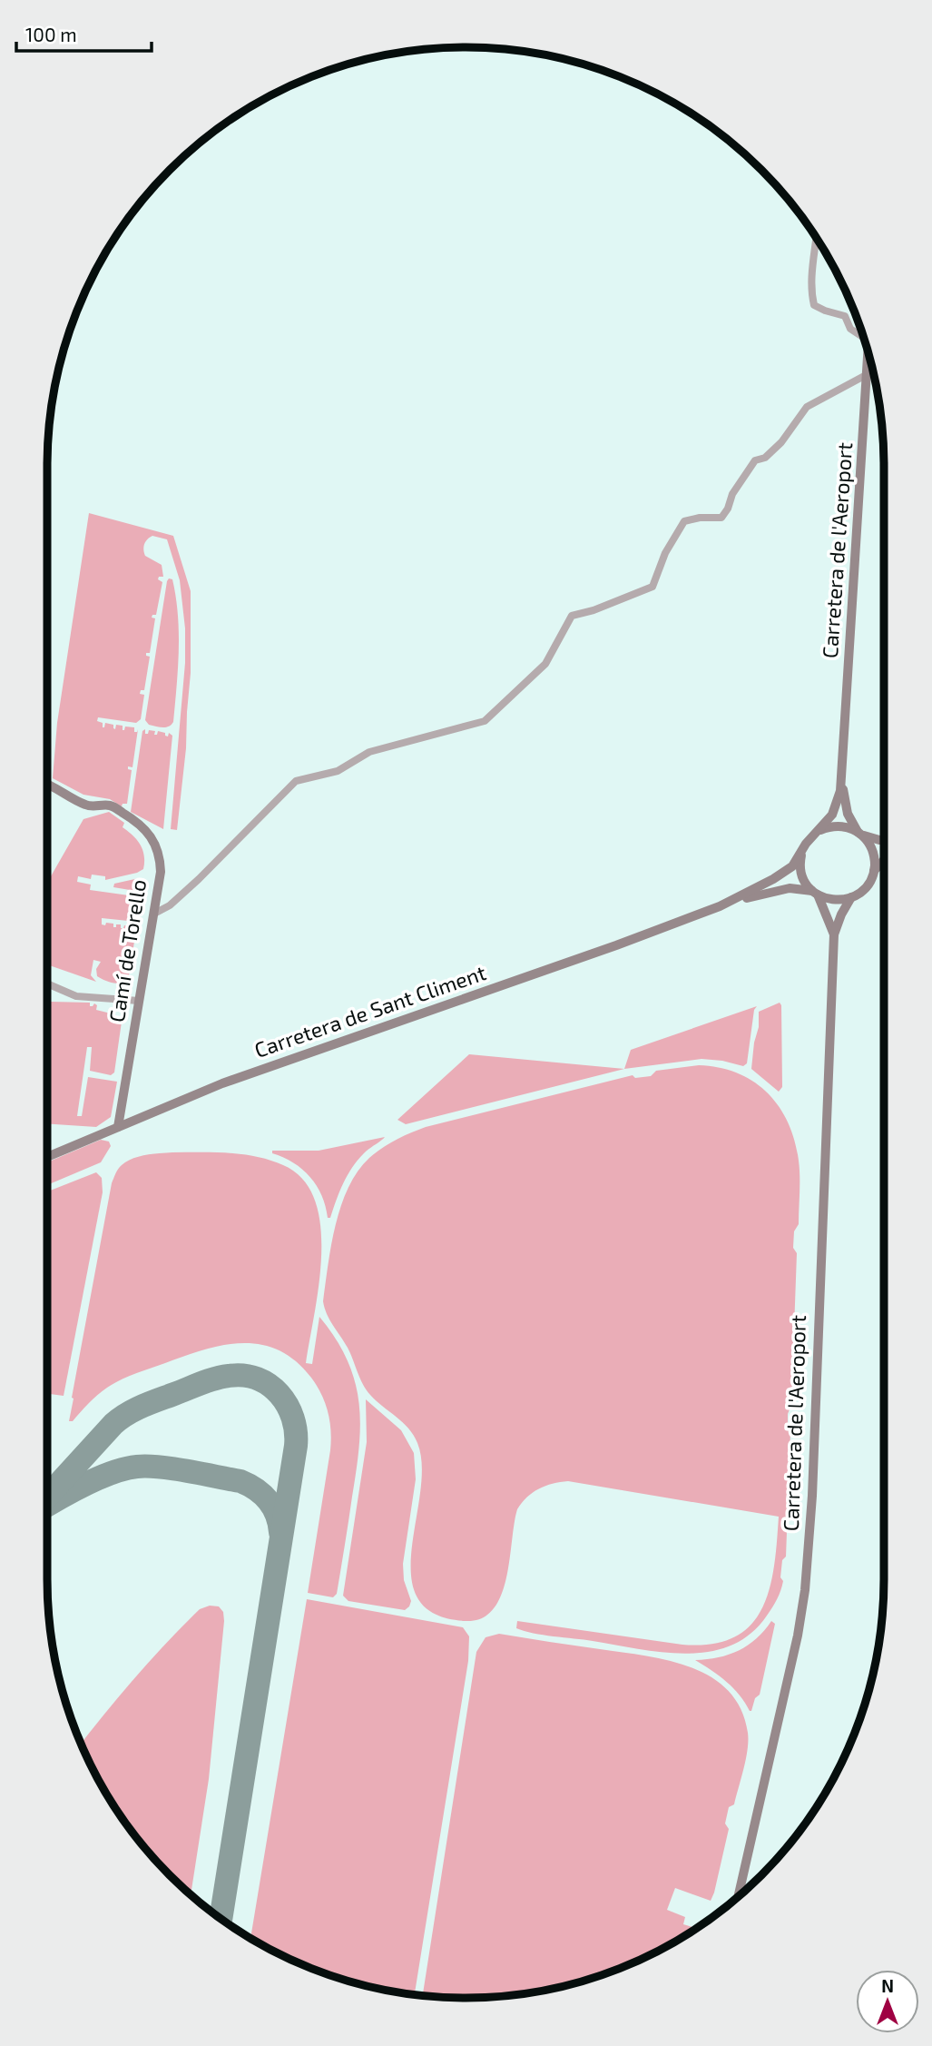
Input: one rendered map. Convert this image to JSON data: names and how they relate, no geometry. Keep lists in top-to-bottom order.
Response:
{
  "streets": {
    "main road": ["Carretera de l'Aeroport", "Camí de Torello", "Carretera de Sant Climent"]
  },
  "crossings": [
    ["Camí de Torello", "Carretera de Sant Climent"]
  ],
  "scale_bar": "100 m",
  "north": "top"
}
